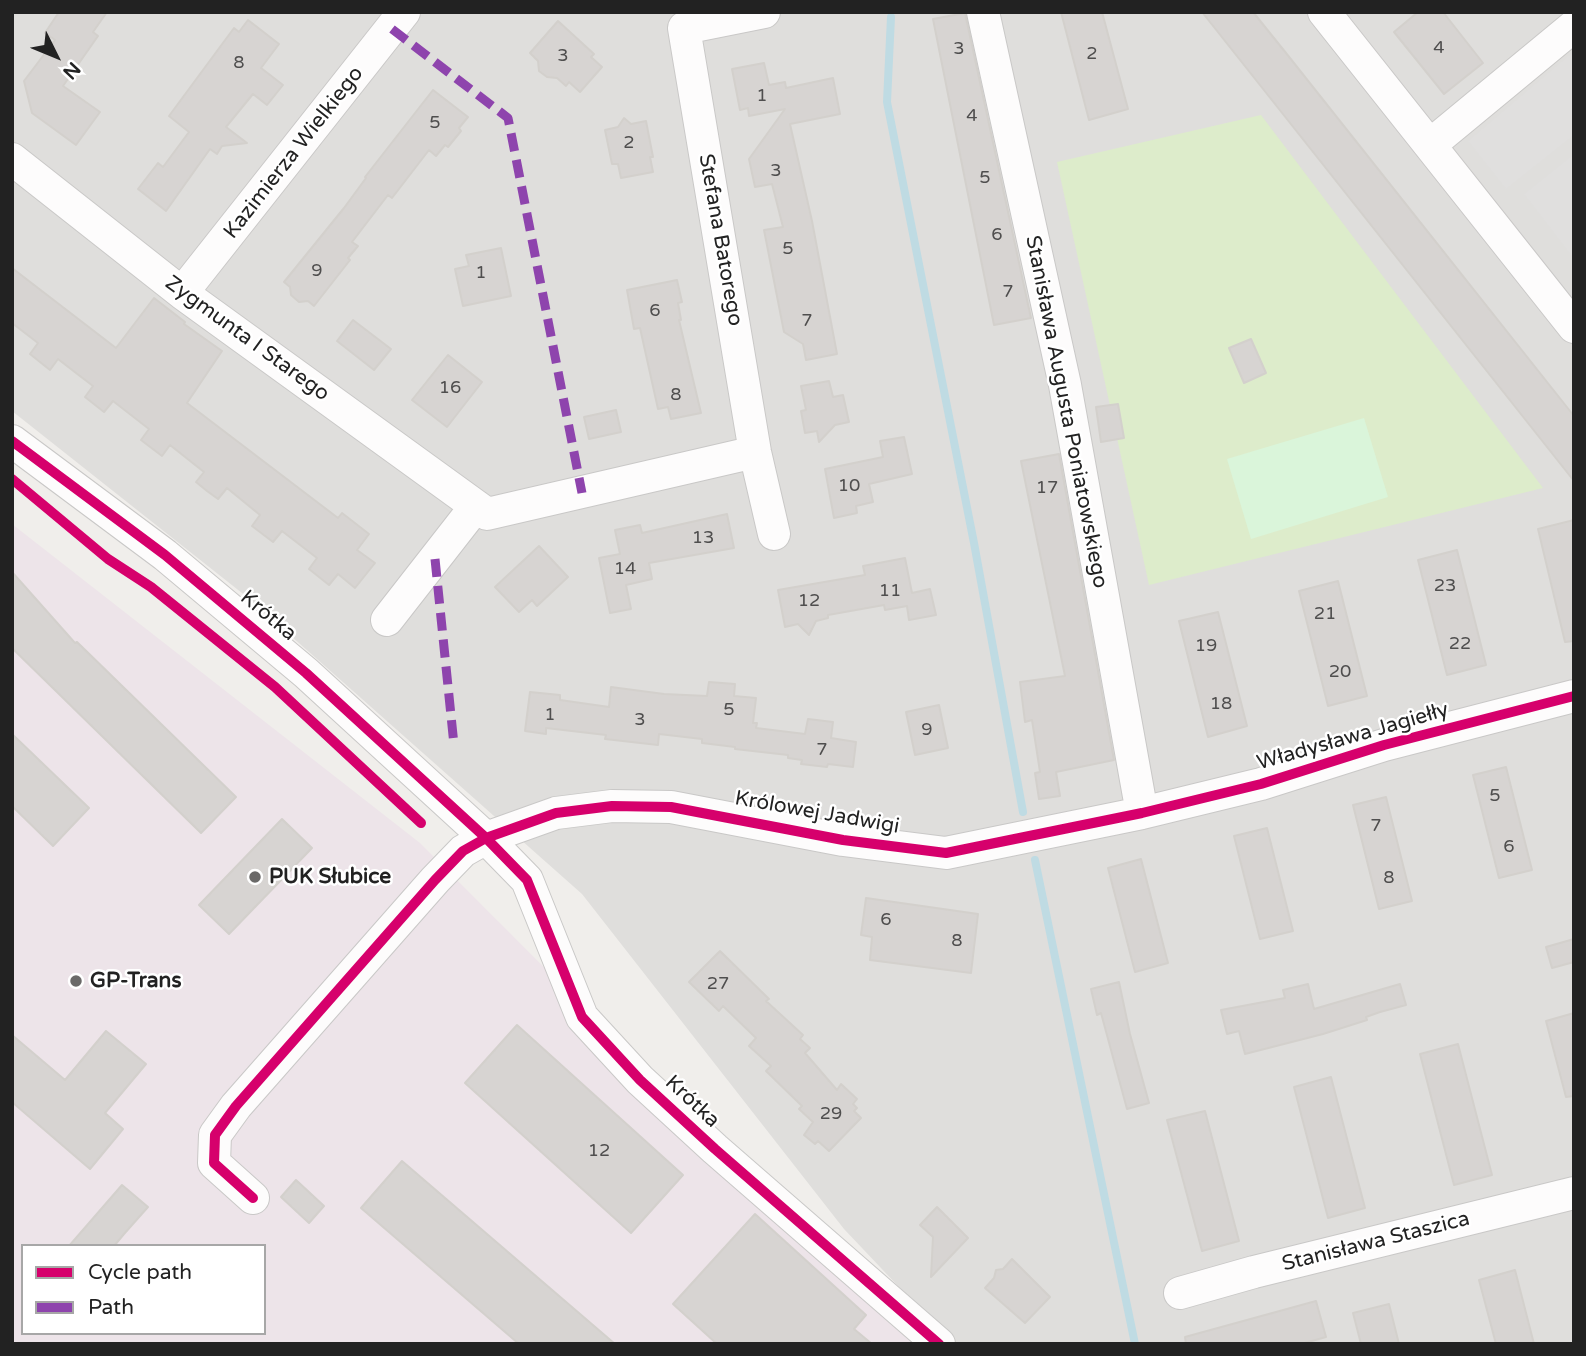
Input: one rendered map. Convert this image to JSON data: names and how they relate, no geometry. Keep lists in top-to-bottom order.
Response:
{
  "streets": {
    "street": [
      "Kazimierza Wielkiego",
      "Stefana Batorego",
      "Zygmunta I Starego",
      "Stanisława Augusta Poniatowskiego",
      "Krótka",
      "Władysława Jagiełły",
      "Królowej Jadwigi",
      "Stanisława Staszica"
    ]
  },
  "crossings": [
    ["Kazimierza Wielkiego", "Zygmunta I Starego"],
    ["Stanisława Augusta Poniatowskiego", "Władysława Jagiełły"],
    ["Stanisława Augusta Poniatowskiego", "Królowej Jadwigi"],
    ["Krótka", "Królowej Jadwigi"],
    ["Władysława Jagiełły", "Królowej Jadwigi"]
  ],
  "places": ["PUK Słubice", "GP-Trans"],
  "house_numbers": [
    "4",
    "3",
    "2",
    "3",
    "8",
    "1",
    "4",
    "5",
    "2",
    "3",
    "5",
    "6",
    "5",
    "9",
    "1",
    "7",
    "6",
    "7",
    "16",
    "8",
    "10",
    "17",
    "13",
    "14",
    "23",
    "11",
    "12",
    "21",
    "22",
    "19",
    "20",
    "18",
    "5",
    "1",
    "3",
    "9",
    "7",
    "5",
    "7",
    "6",
    "8",
    "6",
    "8",
    "27",
    "29",
    "12"
  ],
  "legend": ["Cycle path", "Path"],
  "north": "bottom right"
}
